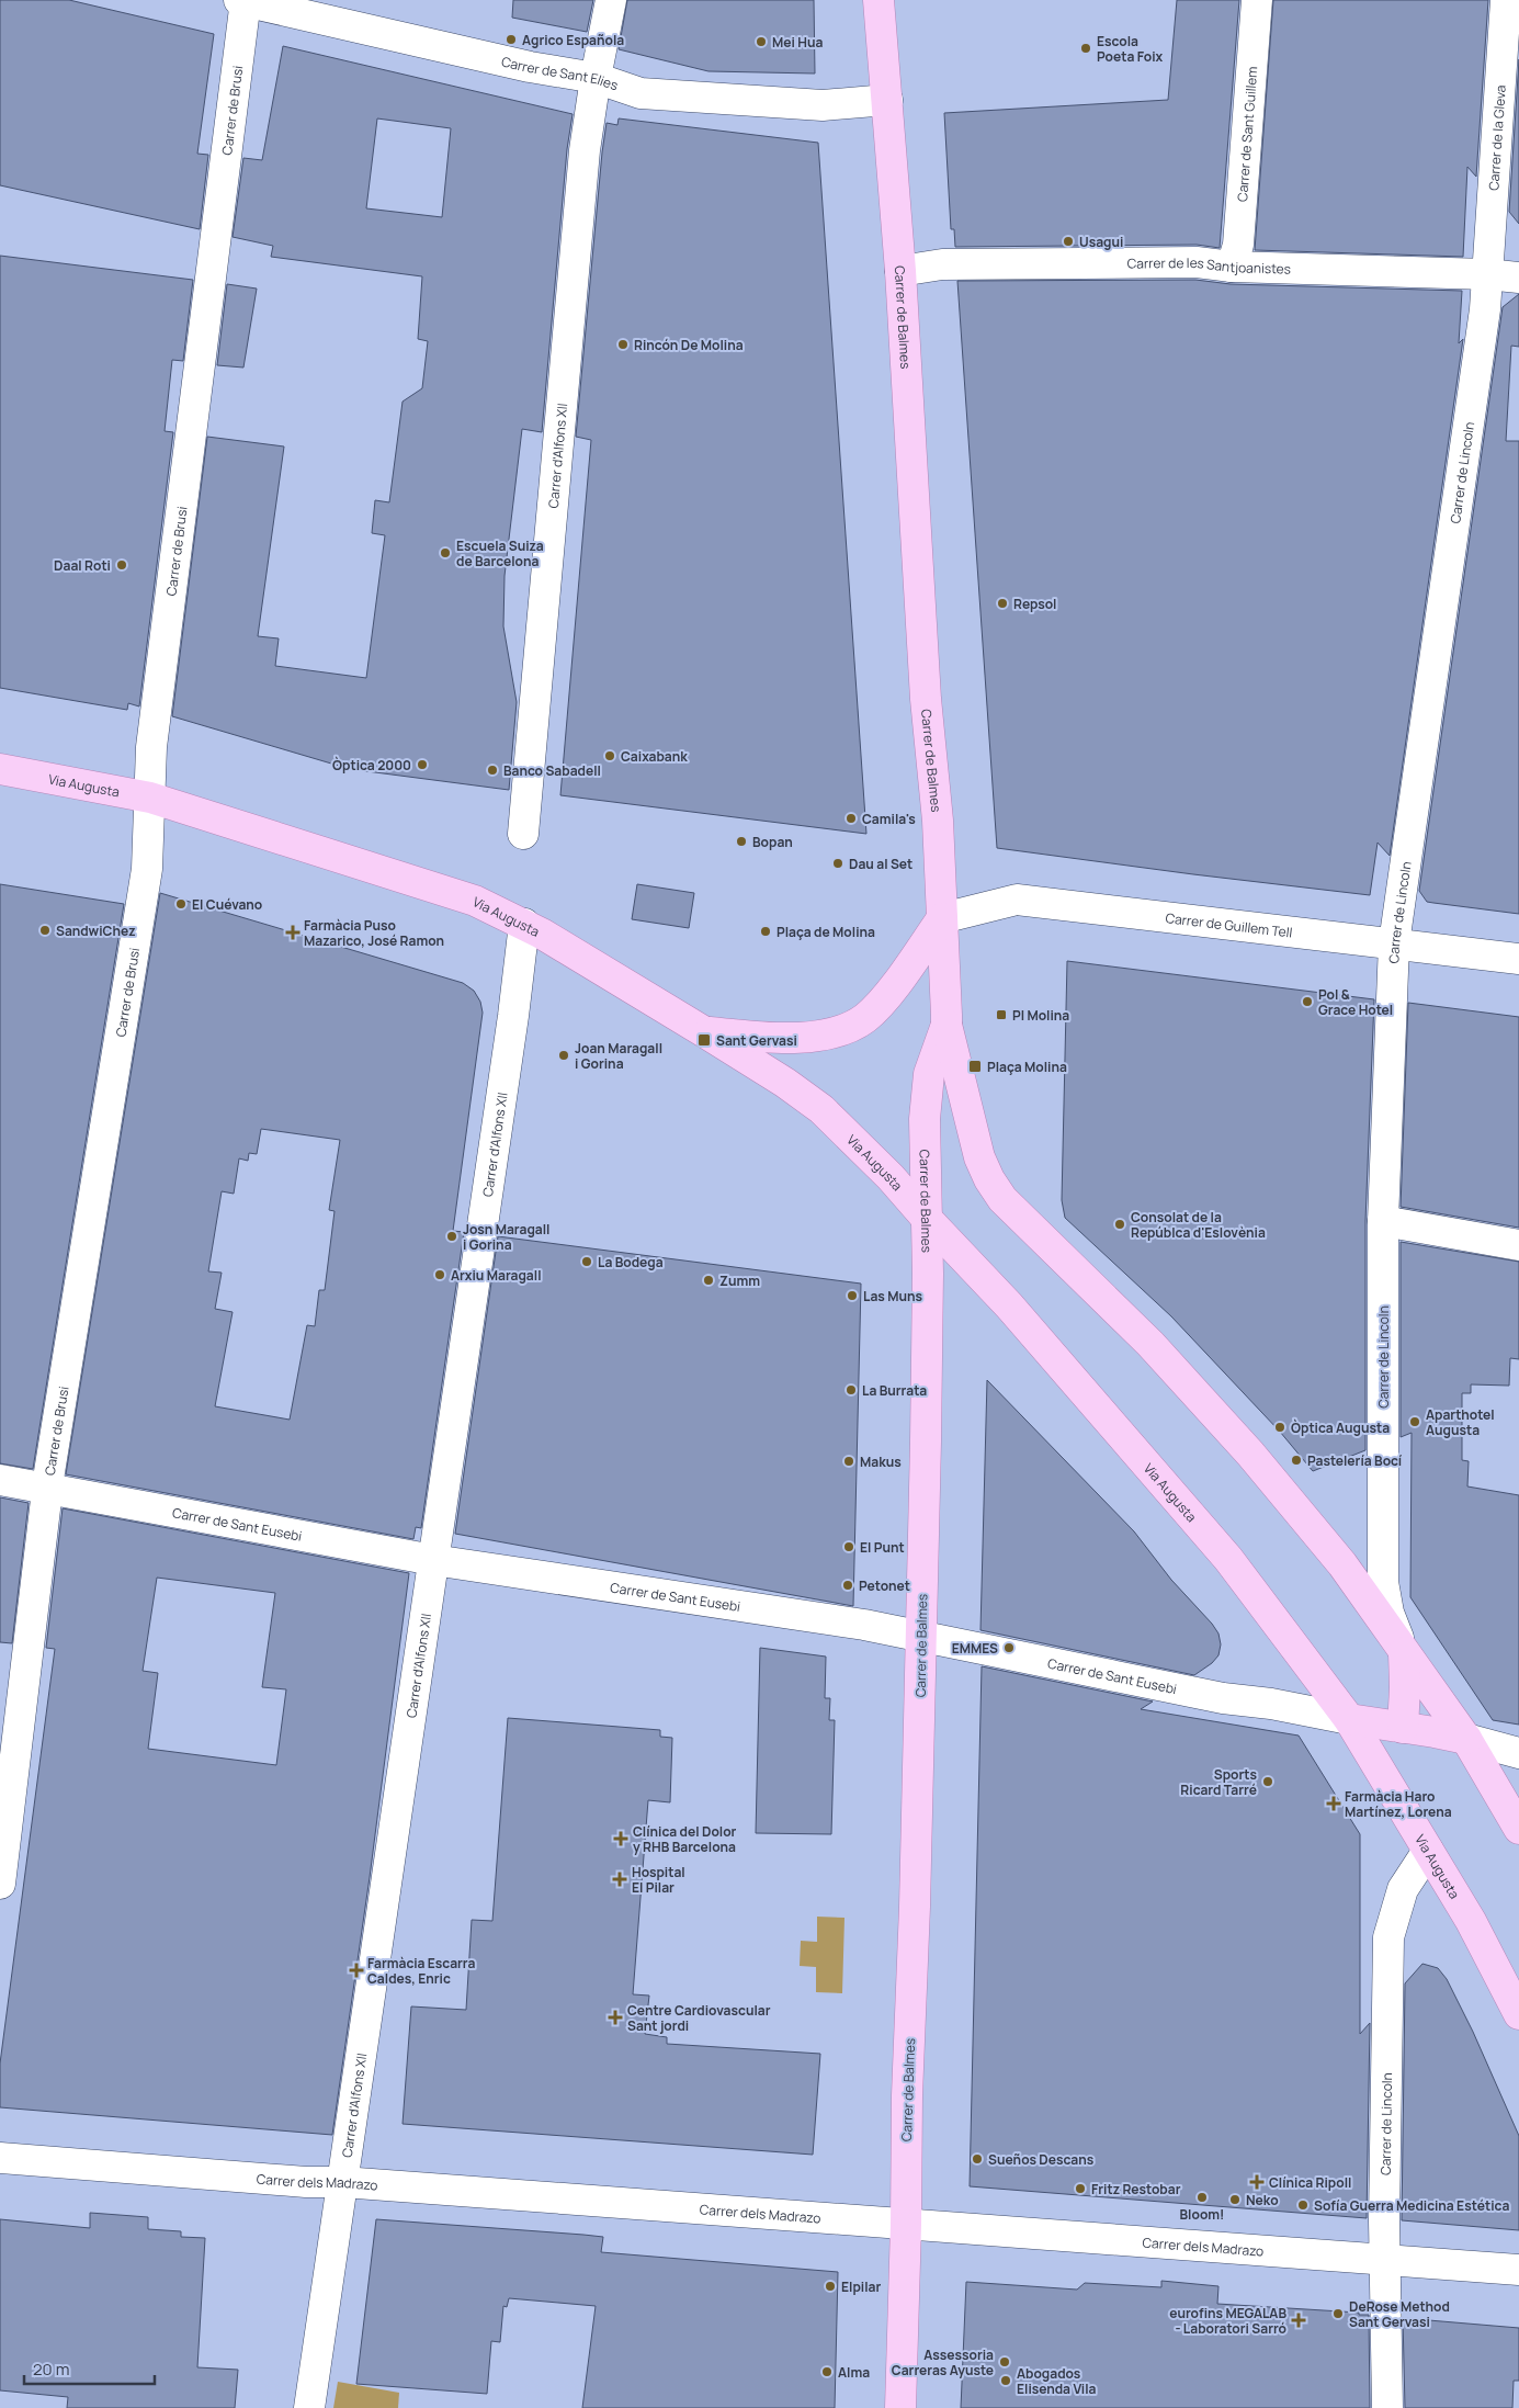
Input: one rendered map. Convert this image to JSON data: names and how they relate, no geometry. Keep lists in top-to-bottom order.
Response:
{
  "streets": {
    "main road": ["Carrer de Balmes", "Via Augusta"],
    "street": [
      "Carrer de Sant Elies",
      "Carrer de Brusi",
      "Carrer de Sant Guillem",
      "Carrer de la Gleva",
      "Carrer de les Santjoanistes",
      "Carrer d'Alfons XII",
      "Carrer de Lincoln",
      "Carrer de Guillem Tell",
      "Carrer de Sant Eusebi",
      "Carrer dels Madrazo"
    ]
  },
  "crossings": [
    ["Carrer de Sant Elies", "Carrer de Brusi"],
    ["Carrer de Sant Elies", "Carrer de Balmes"],
    ["Carrer de Sant Elies", "Carrer d'Alfons XII"],
    ["Carrer de Brusi", "Via Augusta"],
    ["Carrer de Brusi", "Carrer de Sant Eusebi"],
    ["Carrer de Sant Guillem", "Carrer de les Santjoanistes"],
    ["Carrer de la Gleva", "Carrer de les Santjoanistes"],
    ["Carrer de la Gleva", "Carrer de Lincoln"],
    ["Carrer de les Santjoanistes", "Carrer de Balmes"],
    ["Carrer de les Santjoanistes", "Carrer de Lincoln"],
    ["Carrer de Balmes", "Via Augusta"],
    ["Carrer de Balmes", "Carrer de Guillem Tell"],
    ["Carrer de Balmes", "Carrer de Sant Eusebi"],
    ["Carrer de Balmes", "Carrer dels Madrazo"],
    ["Carrer d'Alfons XII", "Via Augusta"],
    ["Carrer d'Alfons XII", "Carrer de Sant Eusebi"],
    ["Carrer d'Alfons XII", "Carrer dels Madrazo"],
    ["Carrer de Lincoln", "Via Augusta"],
    ["Carrer de Lincoln", "Carrer de Guillem Tell"],
    ["Carrer de Lincoln", "Carrer dels Madrazo"],
    ["Via Augusta", "Carrer de Sant Eusebi"]
  ],
  "places": {
    "other": [
      "Agrico Española",
      "Mei Hua",
      "Escola Poeta Foix",
      "Usagui",
      "Rincón De Molina",
      "Escuela Suiza de Barcelona",
      "Daal Roti",
      "Repsol",
      "Caixabank",
      "Òptica 2000",
      "Banco Sabadell",
      "Camila's",
      "Bopan",
      "Dau al Set",
      "El Cuévano",
      "SandwiChez",
      "Plaça de Molina",
      "Pol & Grace Hotel",
      "Joan Maragall i Gorina",
      "Consolat de la Repúblca d'Eslovènia",
      "Josn Maragall i Gorina",
      "La Bodega",
      "Arxiu Maragall",
      "Zumm",
      "Las Muns",
      "La Burrata",
      "Aparthotel Augusta",
      "Òptica Augusta",
      "Pastelería Bocí",
      "Makus",
      "El Punt",
      "Petonet",
      "EMMES",
      "Sports Ricard Tarré",
      "Sueños Descans",
      "Fritz Restobar",
      "Bloom!",
      "Neko",
      "Sofía Guerra Medicina Estética",
      "Elpilar",
      "DeRose Method Sant Gervasi",
      "Assessoria Carreras Ayuste",
      "Alma",
      "Abogados Elisenda Vila"
    ],
    "health": [
      "Farmàcia Puso Mazarico, José Ramon",
      "Farmàcia Haro Martínez, Lorena",
      "Clínica del Dolor y RHB Barcelona",
      "Hospital El Pilar",
      "Farmàcia Escarra Caldes, Enric",
      "Centre Cardiovascular Sant jordi",
      "Clínica Ripoll",
      "eurofins MEGALAB - Laboratori Sarró"
    ],
    "transit": ["Pl Molina", "Sant Gervasi", "Plaça Molina"]
  },
  "scale_bar": "20 m"
}
